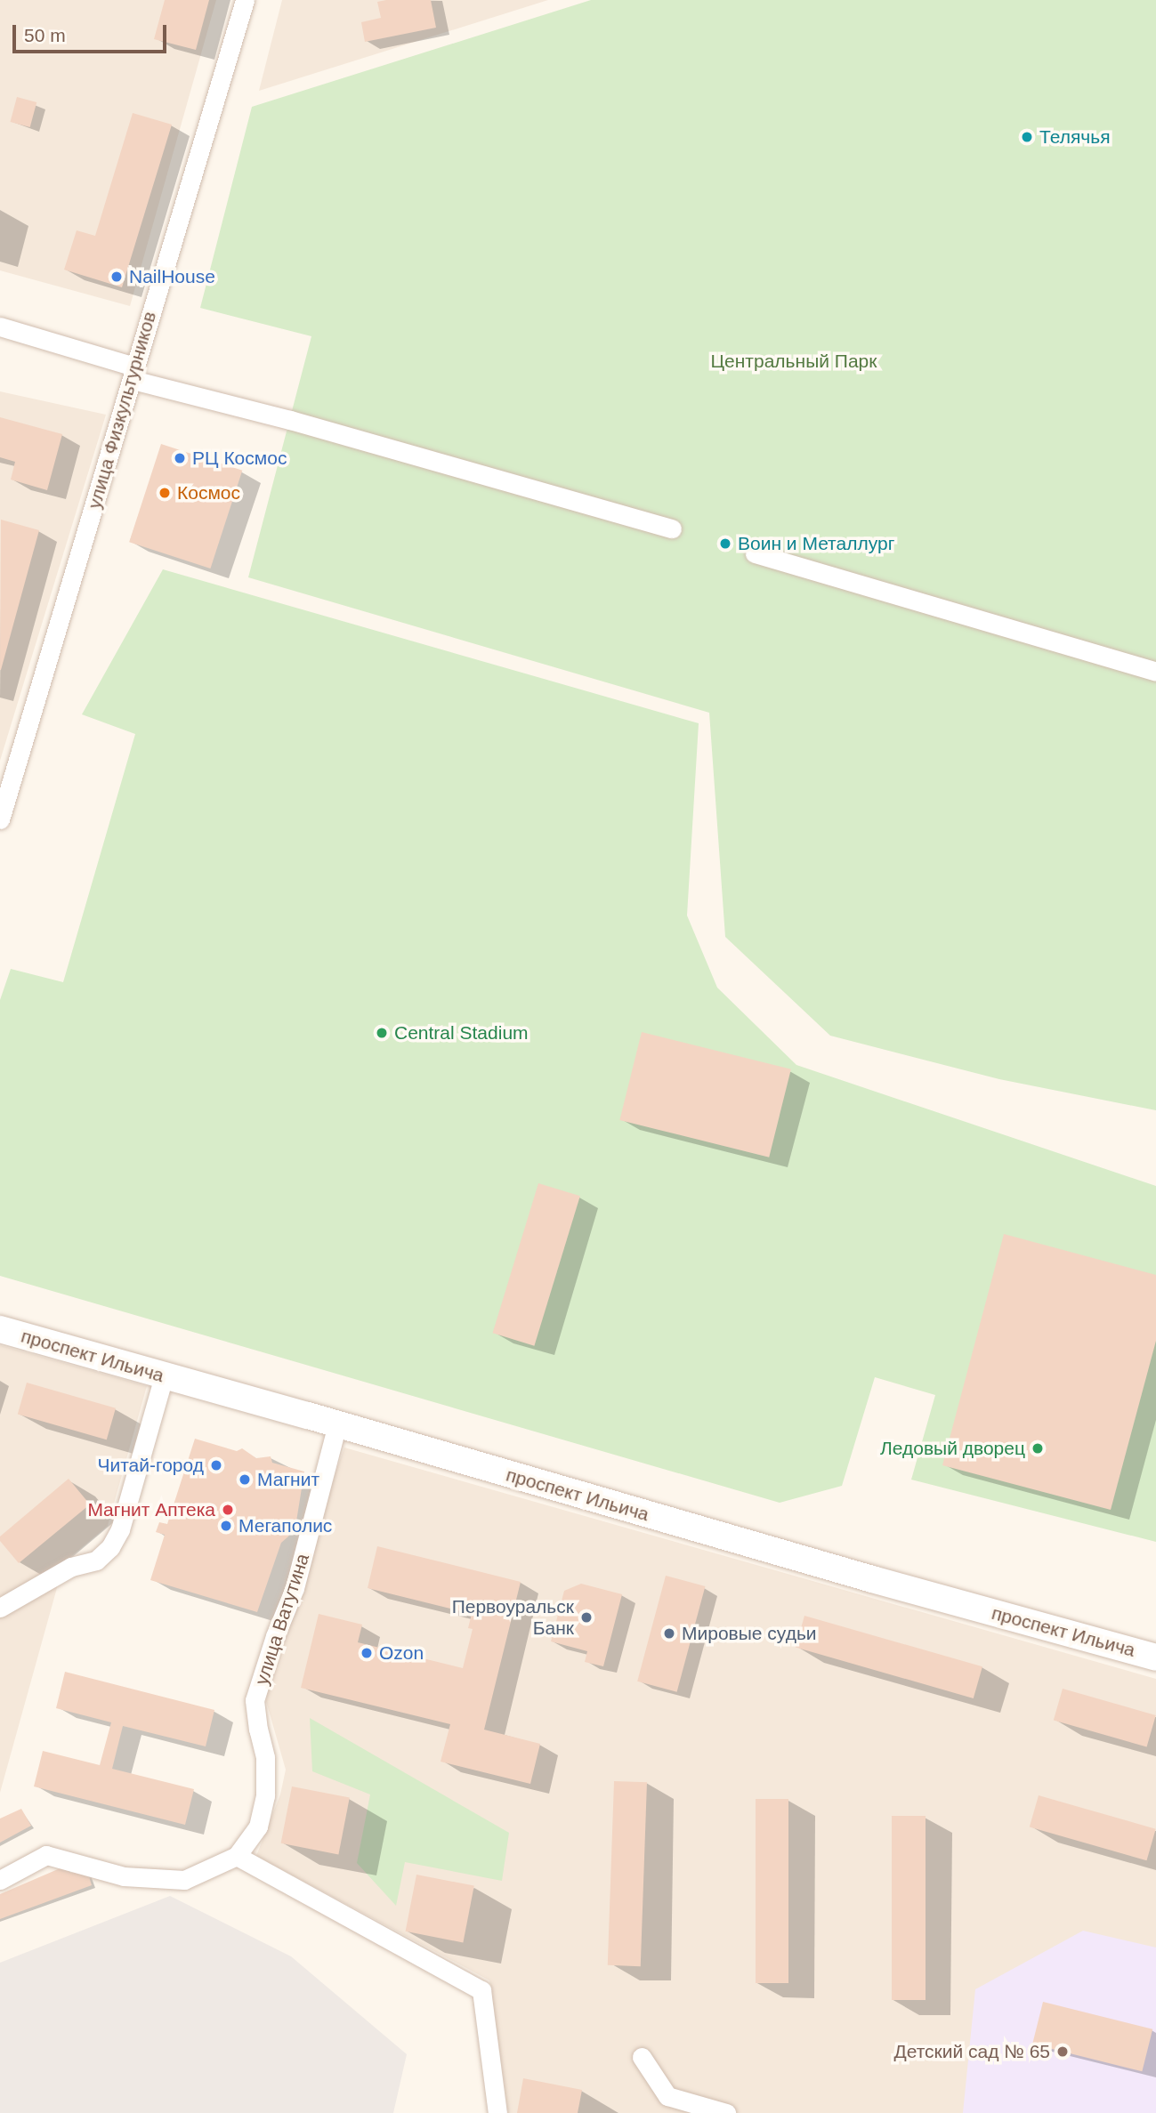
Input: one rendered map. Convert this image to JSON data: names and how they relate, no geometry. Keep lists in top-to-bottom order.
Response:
{
  "streets": {
    "main road": ["проспект Ильича"],
    "street": ["улица Физкультурников", "улица Ватутина"]
  },
  "crossings": [
    ["проспект Ильича", "улица Ватутина"]
  ],
  "parks": ["Центральный Парк"],
  "places": [
    "Телячья",
    "NailHouse",
    "РЦ Космос",
    "Космос",
    "Воин и Металлург",
    "Central Stadium",
    "Ледовый дворец",
    "Читай-город",
    "Магнит",
    "Магнит Аптека",
    "Мегаполис",
    "Первоуральск Банк",
    "Мировые судьи",
    "Ozon",
    "Детский сад № 65"
  ],
  "scale_bar": "50 m"
}
